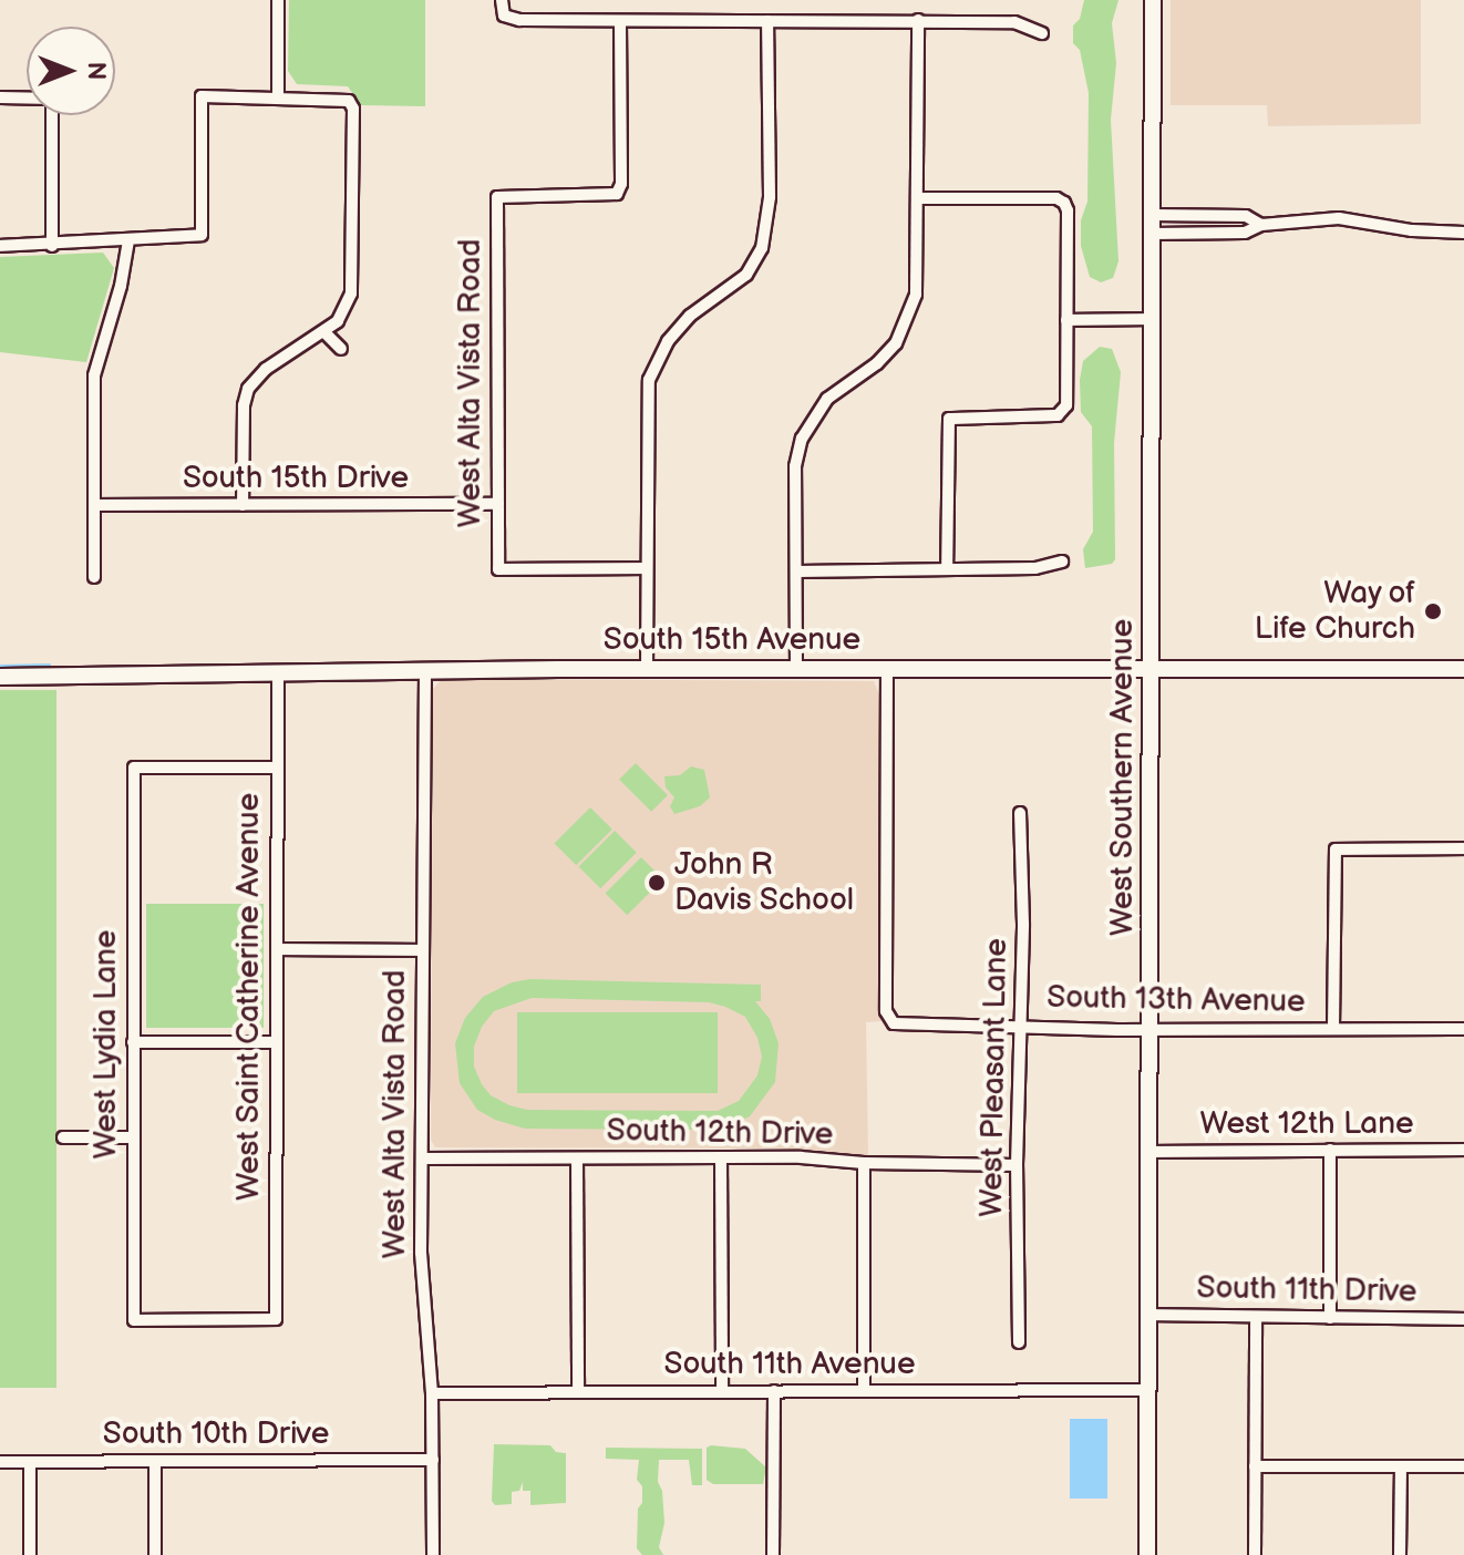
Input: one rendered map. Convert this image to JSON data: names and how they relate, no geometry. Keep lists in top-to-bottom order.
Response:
{
  "streets": {
    "main road": ["South 15th Avenue", "West Southern Avenue"],
    "street": [
      "West Alta Vista Road",
      "South 15th Drive",
      "West Saint Catherine Avenue",
      "South 13th Avenue",
      "West Lydia Lane",
      "West Pleasant Lane",
      "West 12th Lane",
      "South 12th Drive",
      "South 11th Drive",
      "South 11th Avenue",
      "South 10th Drive"
    ]
  },
  "crossings": [
    ["West Alta Vista Road", "South 15th Drive"],
    ["West Alta Vista Road", "South 15th Avenue"],
    ["West Alta Vista Road", "South 12th Drive"],
    ["West Alta Vista Road", "South 11th Avenue"],
    ["West Alta Vista Road", "South 10th Drive"],
    ["South 15th Avenue", "West Southern Avenue"],
    ["South 15th Avenue", "West Saint Catherine Avenue"],
    ["South 15th Avenue", "South 13th Avenue"],
    ["West Southern Avenue", "South 13th Avenue"],
    ["West Southern Avenue", "West 12th Lane"],
    ["West Southern Avenue", "South 11th Drive"],
    ["West Southern Avenue", "South 11th Avenue"],
    ["West Saint Catherine Avenue", "West Lydia Lane"],
    ["South 13th Avenue", "West Pleasant Lane"],
    ["West Pleasant Lane", "South 12th Drive"]
  ],
  "places": ["Way of Life Church", "John R Davis School"],
  "north": "right"
}
